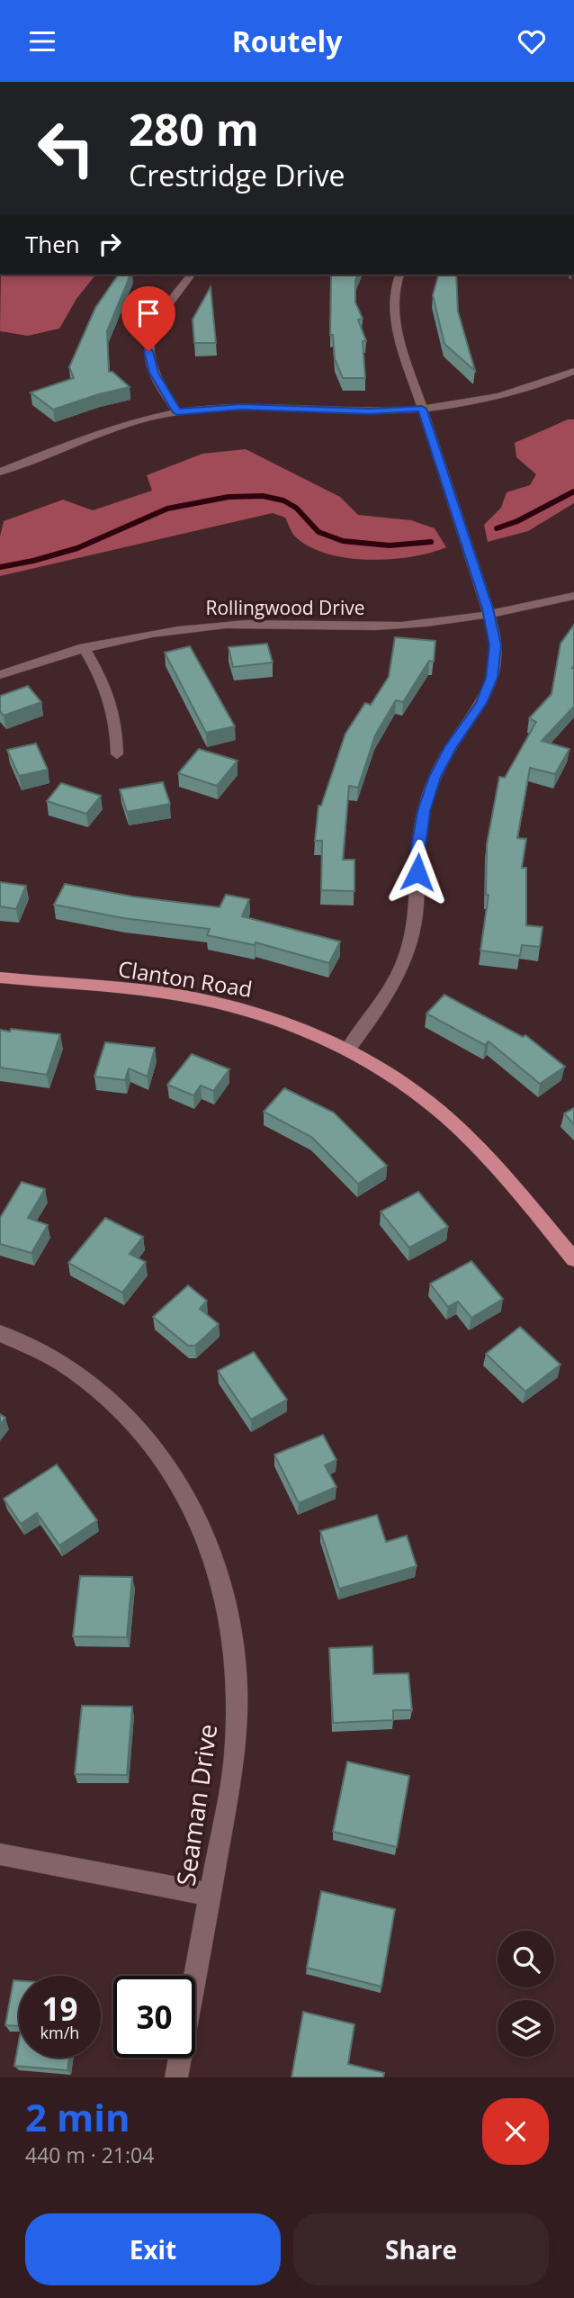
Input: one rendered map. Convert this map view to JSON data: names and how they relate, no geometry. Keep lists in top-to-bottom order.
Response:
{
  "streets": {
    "main road": ["Clanton Road"],
    "street": ["Rollingwood Drive", "Seaman Drive"]
  },
  "page": {
    "header": "Routely",
    "turn": ["280 m", "Crestridge Drive"],
    "then": "Then",
    "speed": "19 km/h",
    "limit": "30",
    "heading": ["2 min", "440 m · 21:04"],
    "buttons": ["Exit", "Share"]
  }
}
